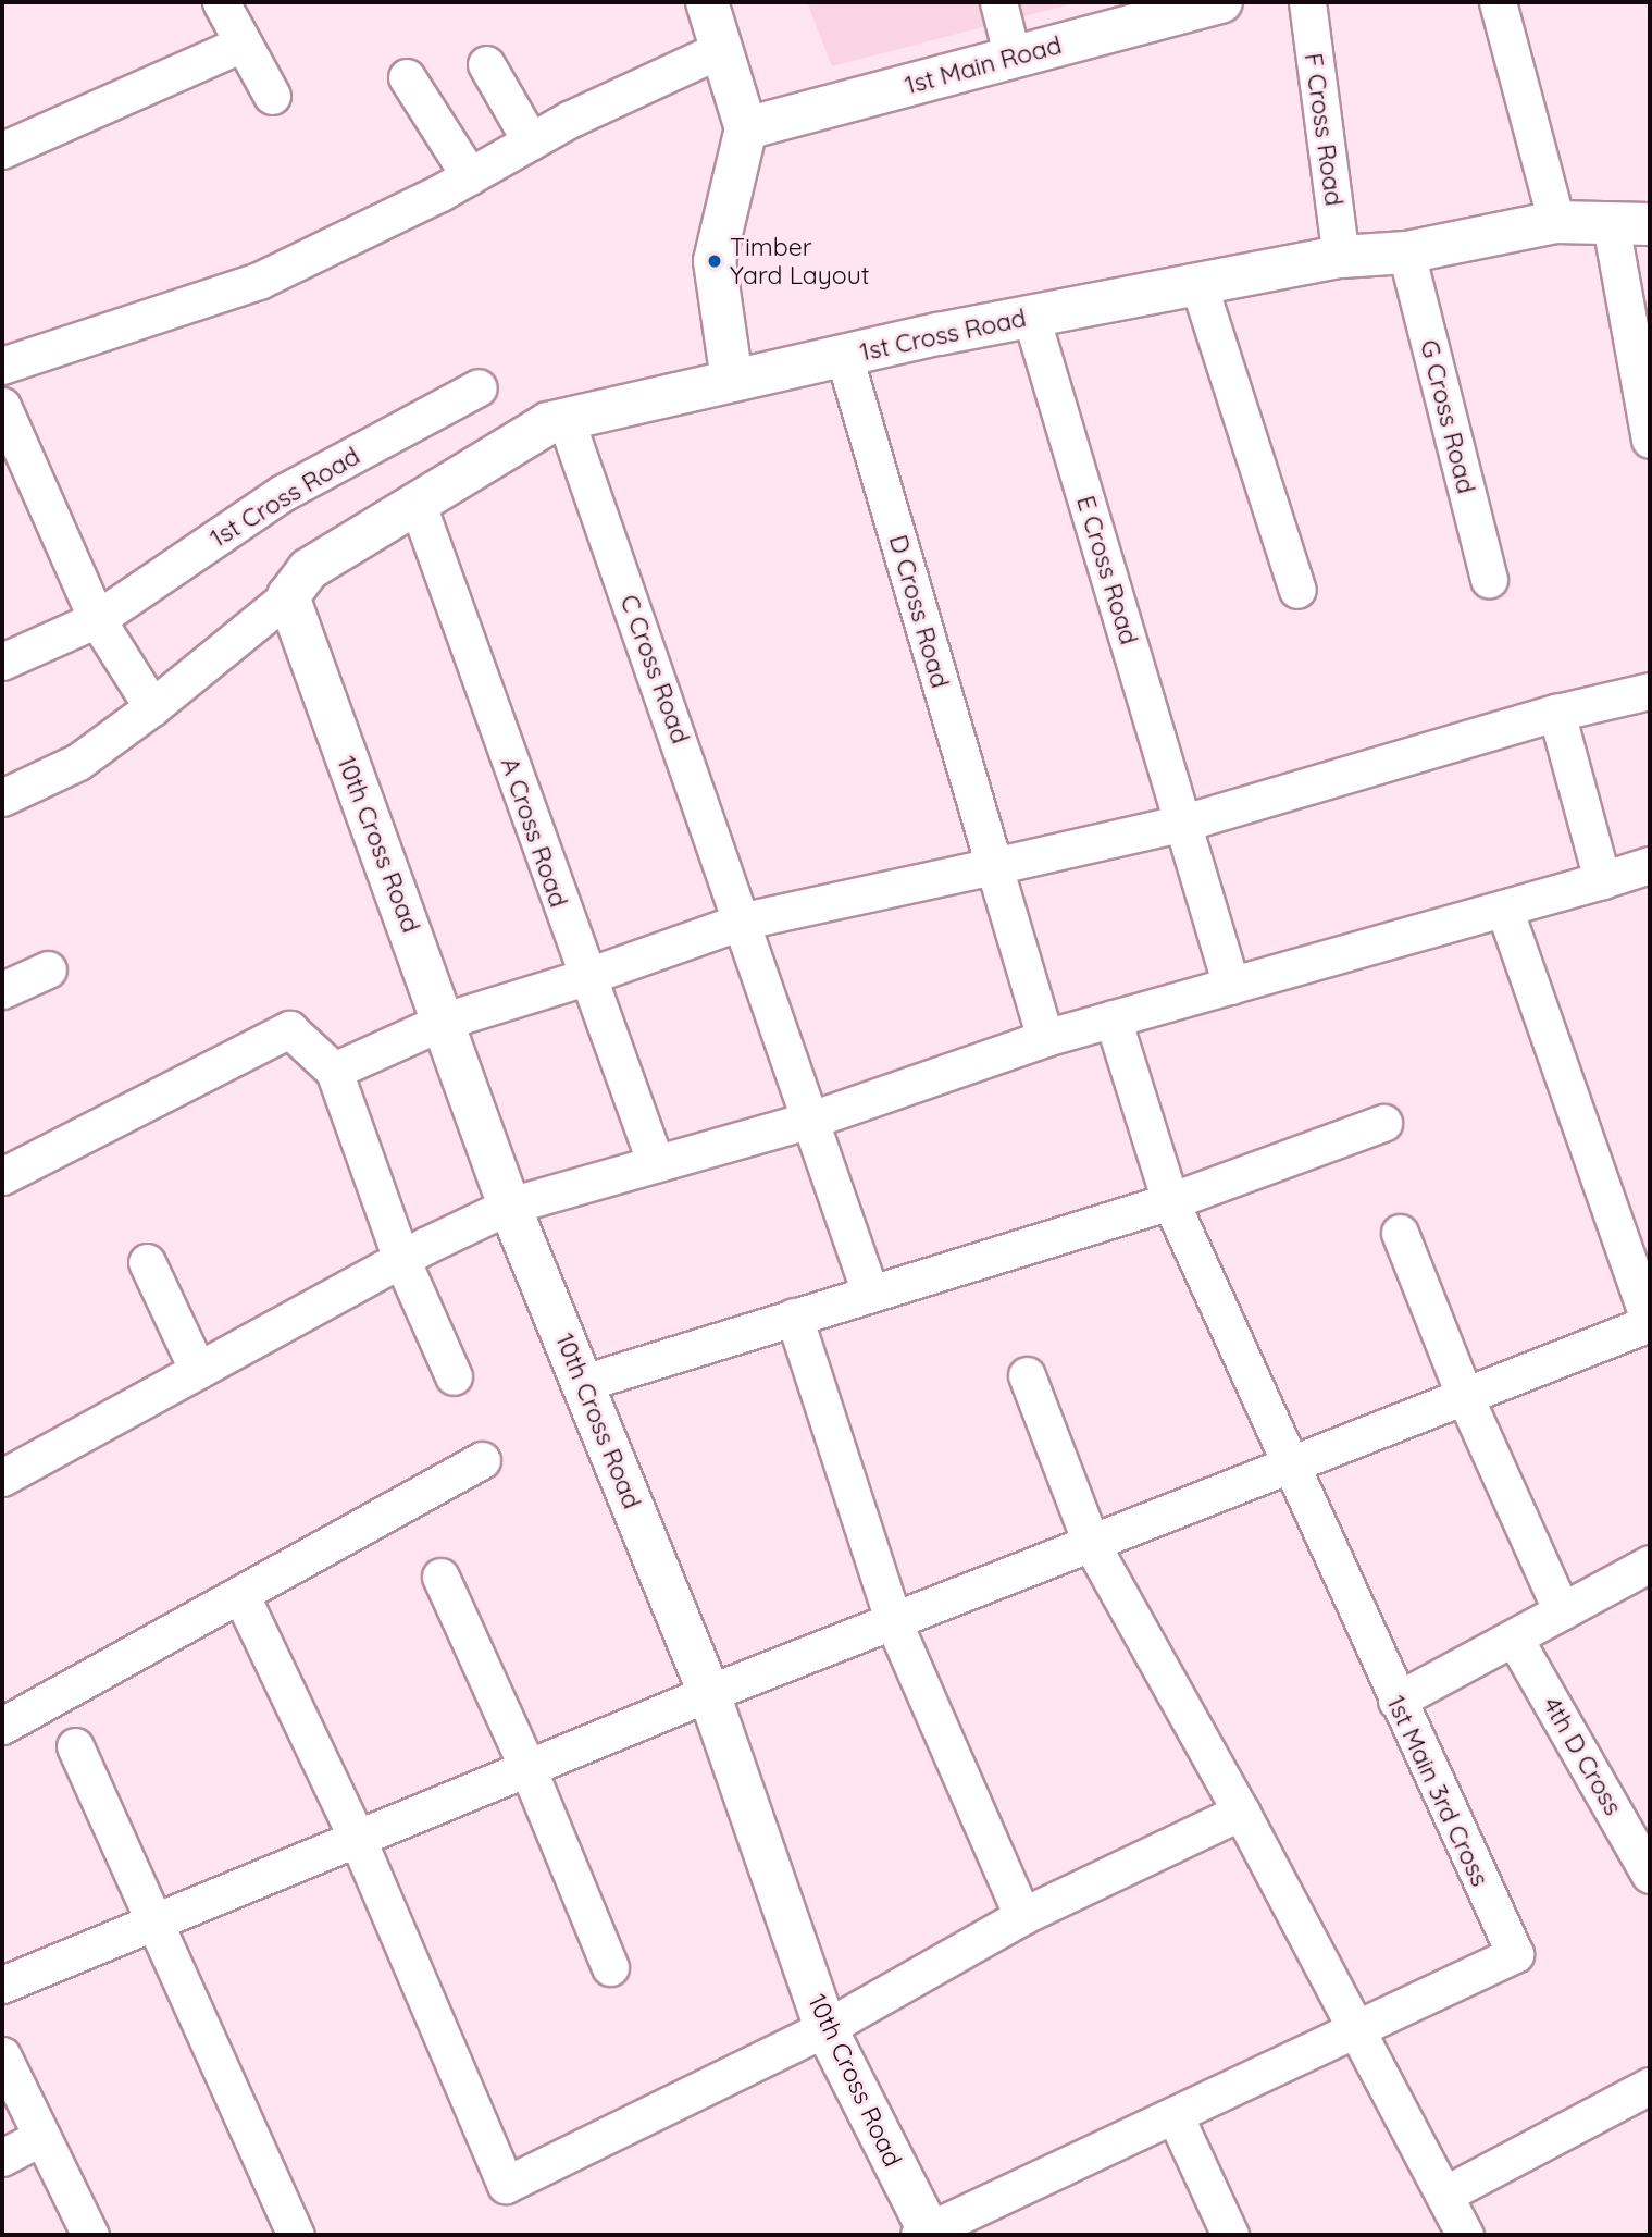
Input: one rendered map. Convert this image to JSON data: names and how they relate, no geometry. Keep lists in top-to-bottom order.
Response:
{
  "streets": {
    "street": [
      "1st Main Road",
      "F Cross Road",
      "1st Cross Road",
      "G Cross Road",
      "E Cross Road",
      "D Cross Road",
      "C Cross Road",
      "A Cross Road",
      "10th Cross Road",
      "4th D Cross",
      "1st Main 3rd Cross"
    ]
  },
  "crossings": [
    ["F Cross Road", "1st Cross Road"],
    ["1st Cross Road", "G Cross Road"],
    ["1st Cross Road", "E Cross Road"],
    ["1st Cross Road", "D Cross Road"],
    ["1st Cross Road", "C Cross Road"],
    ["1st Cross Road", "A Cross Road"],
    ["1st Cross Road", "10th Cross Road"]
  ],
  "places": ["Timber Yard Layout"]
}
